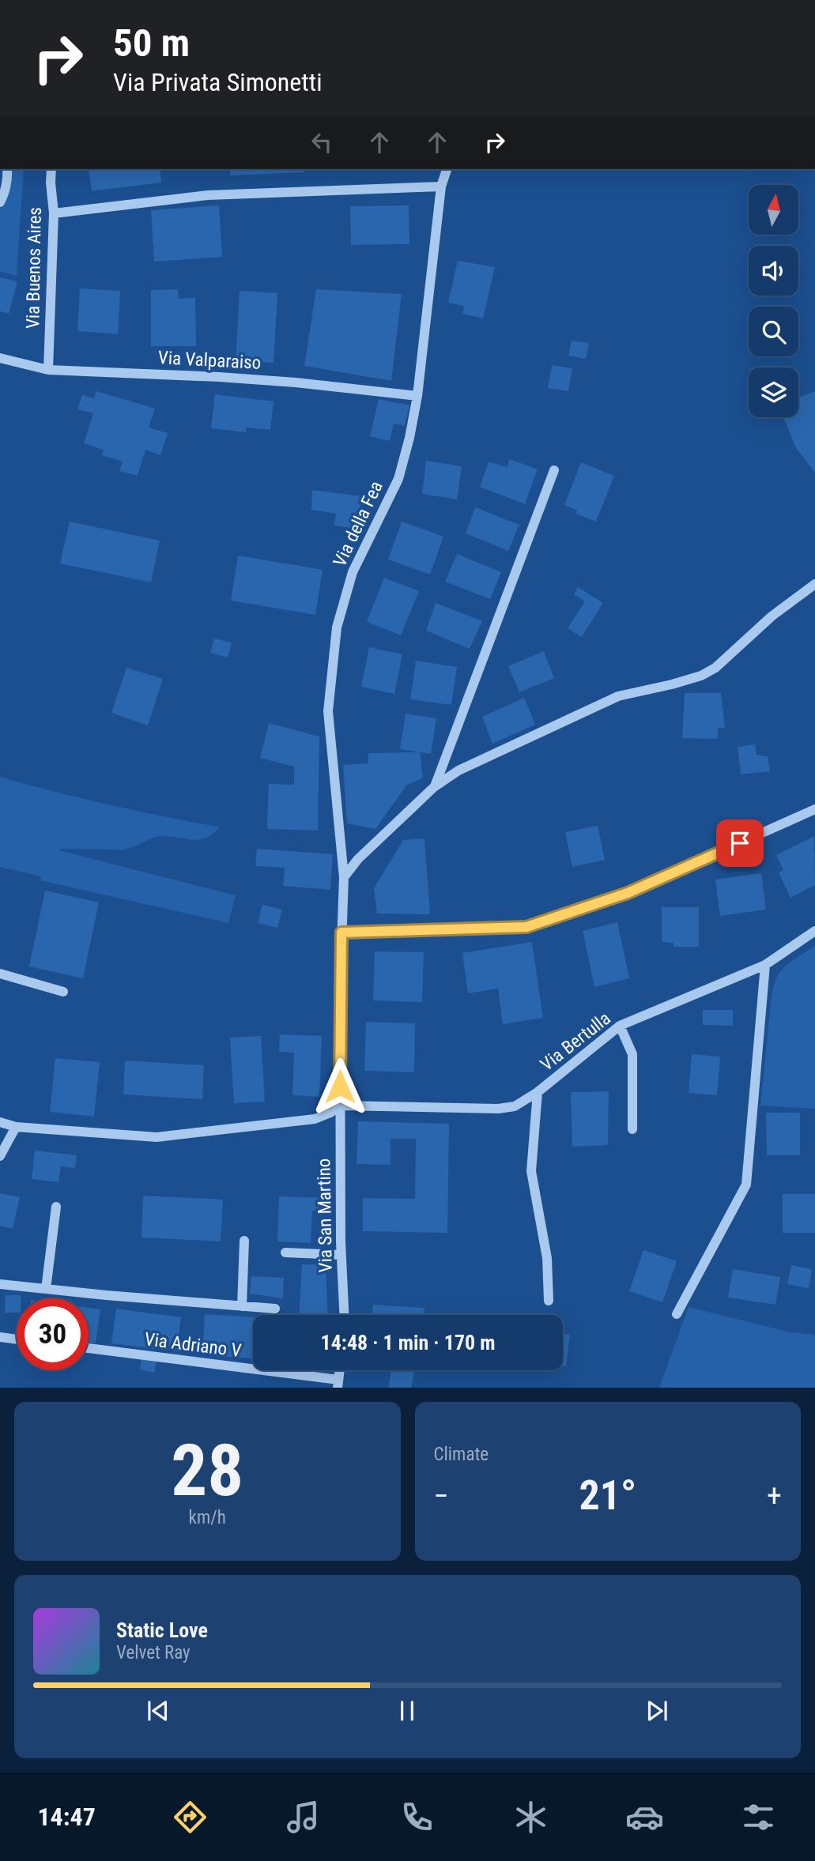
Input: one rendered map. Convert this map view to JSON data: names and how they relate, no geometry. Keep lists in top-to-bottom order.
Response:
{
  "streets": {
    "street": [
      "Via Buenos Aires",
      "Via Valparaiso",
      "Via della Fea",
      "Via Bertulla",
      "Via San Martino",
      "Via Adriano V"
    ]
  },
  "crossings": [
    ["Via Buenos Aires", "Via Valparaiso"],
    ["Via Valparaiso", "Via della Fea"],
    ["Via della Fea", "Via San Martino"],
    ["Via Bertulla", "Via San Martino"]
  ],
  "north": "top",
  "page": {
    "turn": ["50 m", "Via Privata Simonetti"],
    "limit": "30",
    "trip": "14:48 · 1 min · 170 m",
    "tile": [
      ["28", "km/h"],
      "Climate"
    ],
    "heat": ["−", "21°", "+"],
    "song": ["Static Love", "Velvet Ray"],
    "tabs": "14:47"
  }
}
